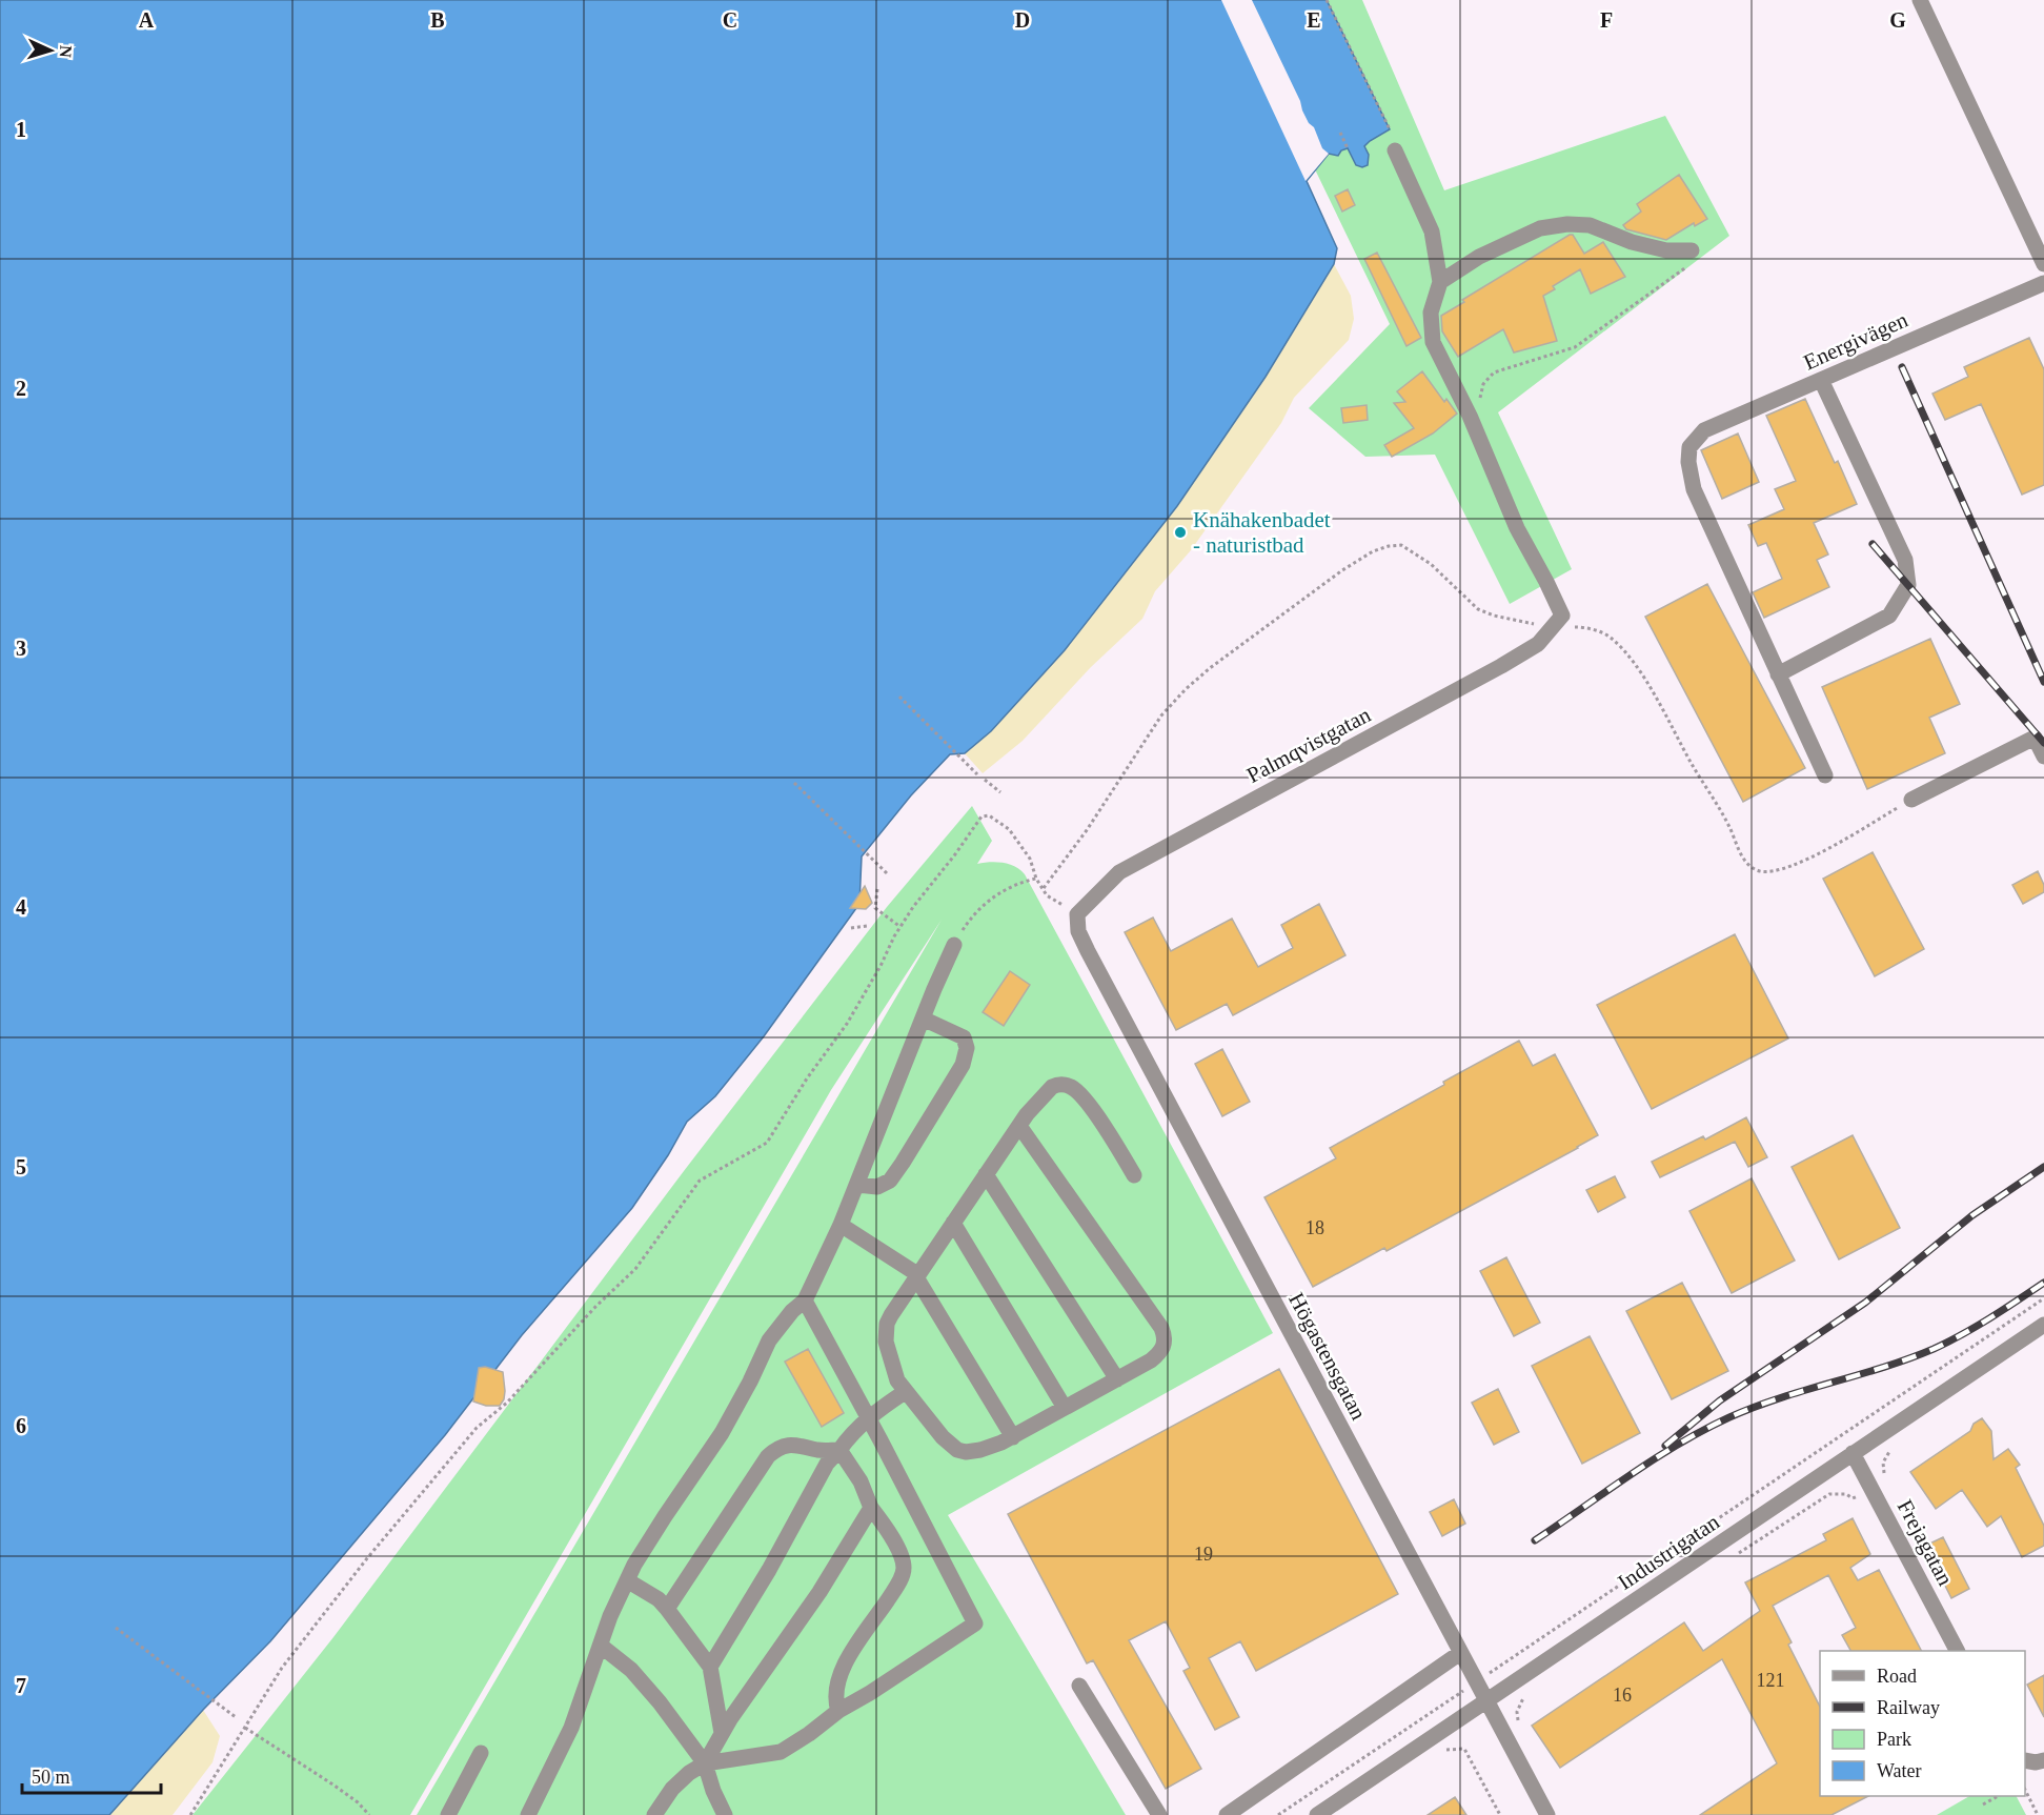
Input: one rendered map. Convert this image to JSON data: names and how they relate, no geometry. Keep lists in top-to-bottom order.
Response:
{
  "streets": {
    "street": [
      "Energivägen",
      "Palmqvistgatan",
      "Högastensgatan",
      "Frejagatan",
      "Industrigatan"
    ]
  },
  "crossings": [
    ["Palmqvistgatan", "Högastensgatan"],
    ["Högastensgatan", "Industrigatan"],
    ["Frejagatan", "Industrigatan"]
  ],
  "places": ["Knähakenbadet - naturistbad"],
  "house_numbers": [
    "18",
    "19",
    "121",
    "16"
  ],
  "legend": [
    "Road",
    "Railway",
    "Park",
    "Water"
  ],
  "scale_bar": "50 m",
  "north": "right",
  "grid": {
    "columns": [
      "A",
      "B",
      "C",
      "D",
      "E",
      "F",
      "G"
    ],
    "rows": [
      "1",
      "2",
      "3",
      "4",
      "5",
      "6",
      "7"
    ]
  }
}
